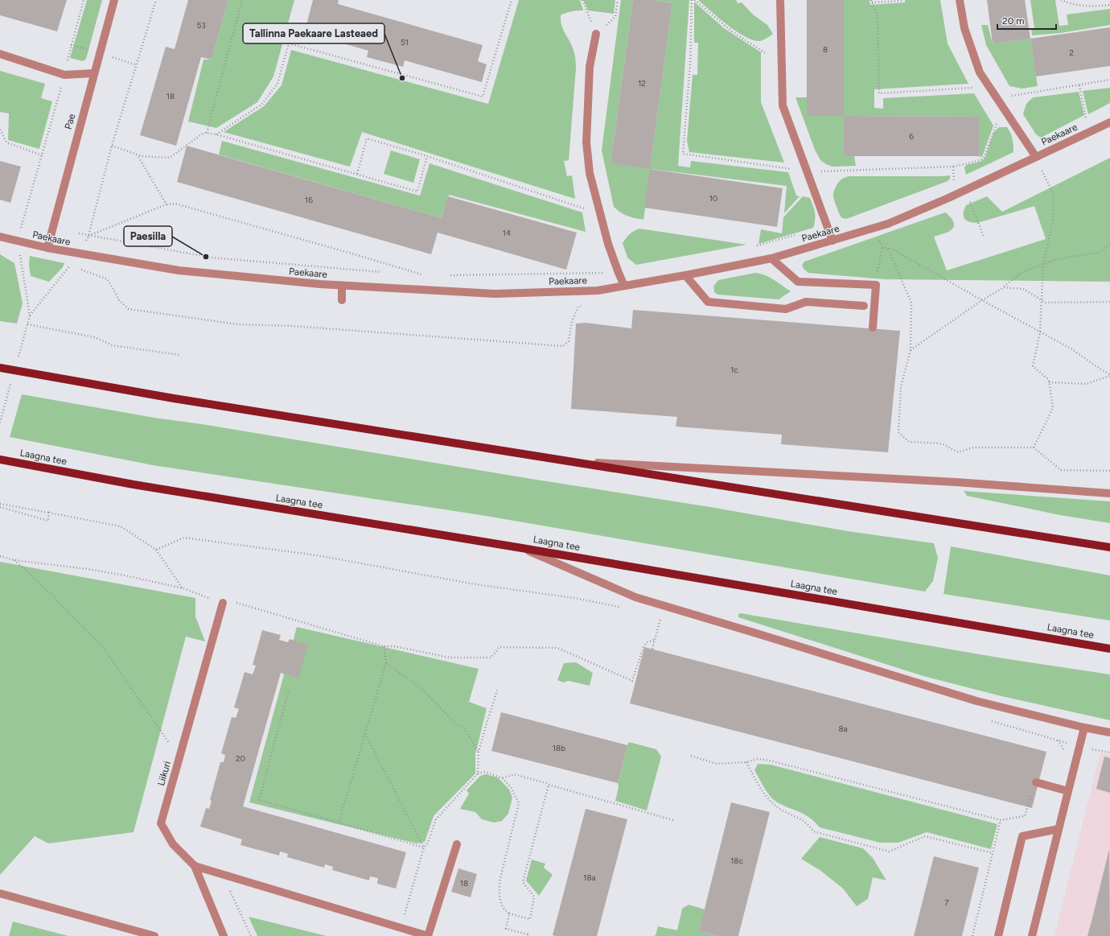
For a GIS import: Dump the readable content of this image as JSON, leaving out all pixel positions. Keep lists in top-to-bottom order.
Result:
{
  "streets": {
    "main road": ["Laagna tee"],
    "street": ["Pae", "Paekaare", "Liikuri"]
  },
  "crossings": [
    ["Pae", "Paekaare"]
  ],
  "places": ["Tallinna Paekaare Lasteaed", "Paesilla"],
  "house_numbers": [
    "53",
    "51",
    "8",
    "2",
    "12",
    "18",
    "6",
    "10",
    "16",
    "14",
    "1c",
    "8a",
    "18b",
    "20",
    "18c",
    "18a",
    "18",
    "7"
  ],
  "scale_bar": "20 m"
}
